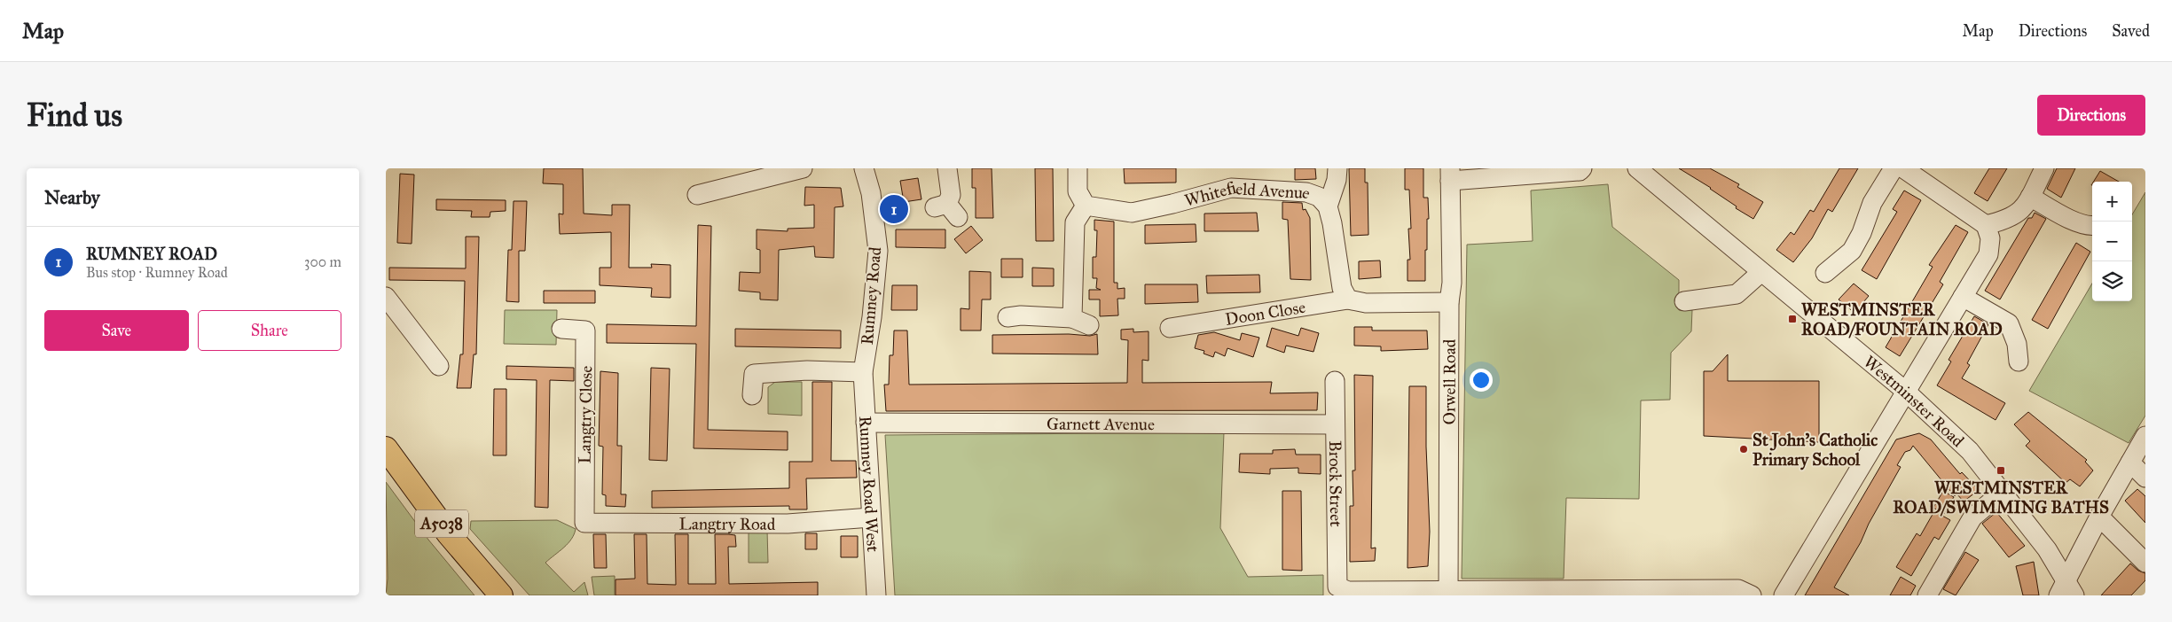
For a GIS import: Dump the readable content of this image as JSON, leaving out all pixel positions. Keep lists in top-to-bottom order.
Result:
{
  "streets": {
    "main road": ["A5038"],
    "street": [
      "Whitefield Avenue",
      "Rumney Road",
      "Doon Close",
      "Orwell Road",
      "Westminster Road",
      "Langtry Close",
      "Garnett Avenue",
      "Rumney Road West",
      "Brock Street",
      "Langtry Road"
    ]
  },
  "crossings": [
    ["Whitefield Avenue", "Doon Close"],
    ["Rumney Road", "Rumney Road West"],
    ["Langtry Close", "Langtry Road"],
    ["Garnett Avenue", "Rumney Road West"],
    ["Garnett Avenue", "Brock Street"],
    ["Rumney Road West", "Langtry Road"]
  ],
  "places": {
    "transit": ["WESTMINSTER ROAD/FOUNTAIN ROAD", "WESTMINSTER ROAD/SWIMMING BATHS"],
    "other": ["St John's Catholic Primary School"]
  },
  "page": {
    "header": "Map",
    "nav": ["Map", "Directions", "Saved"],
    "buttons": [
      "Directions",
      ["Save", "Share"]
    ],
    "title": "Find us",
    "heading": "Nearby",
    "map_buttons": ["+", "−"],
    "pins": "1",
    "list": [
      {
        "mark": "1",
        "name": "RUMNEY ROAD",
        "note": "Bus stop · Rumney Road",
        "value": "300 m"
      }
    ]
  }
}
